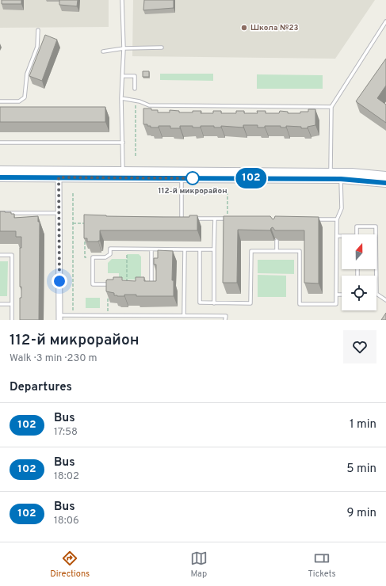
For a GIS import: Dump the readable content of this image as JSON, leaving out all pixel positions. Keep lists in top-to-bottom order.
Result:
{
  "places": ["Школа №23", "112-й микрорайон"],
  "lines": ["bus line 102"],
  "north": "top",
  "page": {
    "on_map": "102",
    "heading": [
      ["112-й микрорайон", "Walk · 3 min · 230 m"],
      "Departures"
    ],
    "list": [
      {
        "mark": "102",
        "name": "Bus",
        "note": "17:58",
        "value": "1 min"
      },
      {
        "mark": "102",
        "name": "Bus",
        "note": "18:02",
        "value": "5 min"
      },
      {
        "mark": "102",
        "name": "Bus",
        "note": "18:06",
        "value": "9 min"
      }
    ],
    "tabs": ["Directions", "Map", "Tickets"]
  }
}
